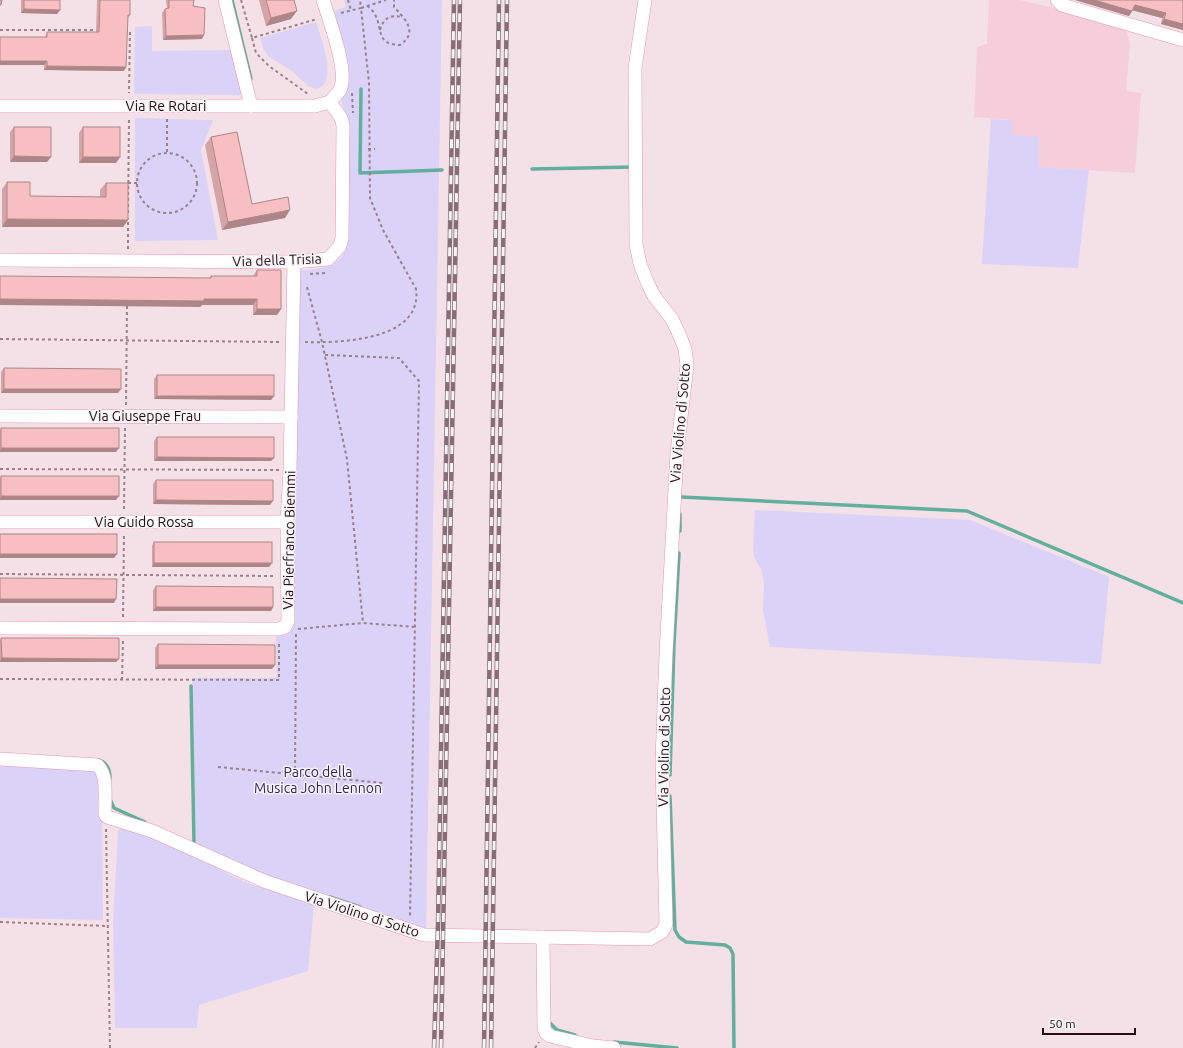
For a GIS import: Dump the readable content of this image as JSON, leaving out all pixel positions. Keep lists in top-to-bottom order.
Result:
{
  "streets": {
    "street": [
      "Via Re Rotari",
      "Via della Trisia",
      "Via Giuseppe Frau",
      "Via Violino di Sotto",
      "Via Guido Rossa",
      "Via Pierfranco Biemmi"
    ]
  },
  "crossings": [
    ["Via Re Rotari", "Via della Trisia"],
    ["Via della Trisia", "Via Pierfranco Biemmi"],
    ["Via Giuseppe Frau", "Via Pierfranco Biemmi"],
    ["Via Guido Rossa", "Via Pierfranco Biemmi"]
  ],
  "parks": ["Parco della Musica John Lennon"],
  "scale_bar": "50 m"
}
